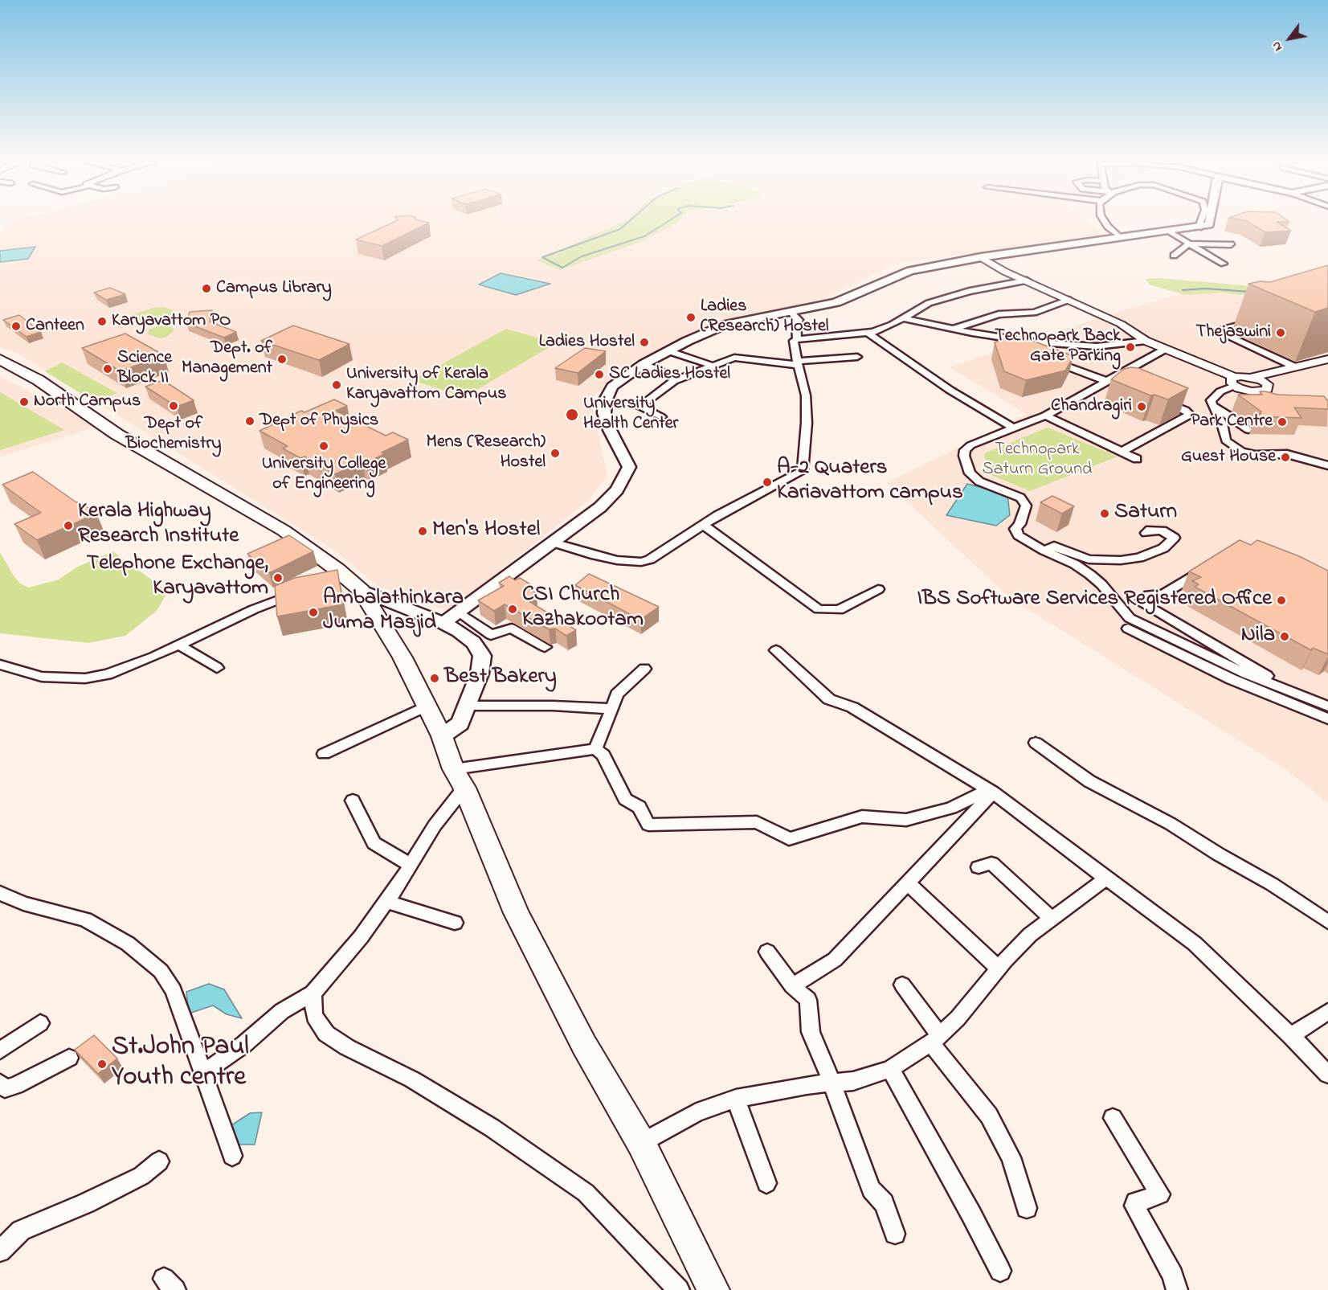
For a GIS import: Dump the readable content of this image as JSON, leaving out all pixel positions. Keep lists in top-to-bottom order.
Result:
{
  "parks": ["Technopark Saturn Ground"],
  "places": [
    "Campus Library",
    "Ladies (Research) Hostel",
    "Karyavattom PO",
    "Canteen",
    "Thejaswini",
    "Ladies Hostel",
    "Technopark Back Gate Parking",
    "Dept. of Management",
    "Science Block II",
    "SC Ladies Hostel",
    "University of Kerala Karyavattom Campus",
    "North Campus",
    "Dept of Biochemistry",
    "Chandragiri",
    "University Health Center",
    "Dept of Physics",
    "Park Centre",
    "University College of Engineering",
    "Mens (Research) Hostel",
    "Guest House",
    "A-2 Quaters Kariavattom campus",
    "Saturn",
    "Kerala Highway Research Institute",
    "Men's Hostel",
    "Telephone Exchange, Karyavattom",
    "IBS Software Services Registered Office",
    "CSI Church Kazhakootam",
    "Ambalathinkara Juma Masjid",
    "Nila",
    "Best Bakery",
    "St.John Paul Youth centre"
  ],
  "north": "bottom left"
}
